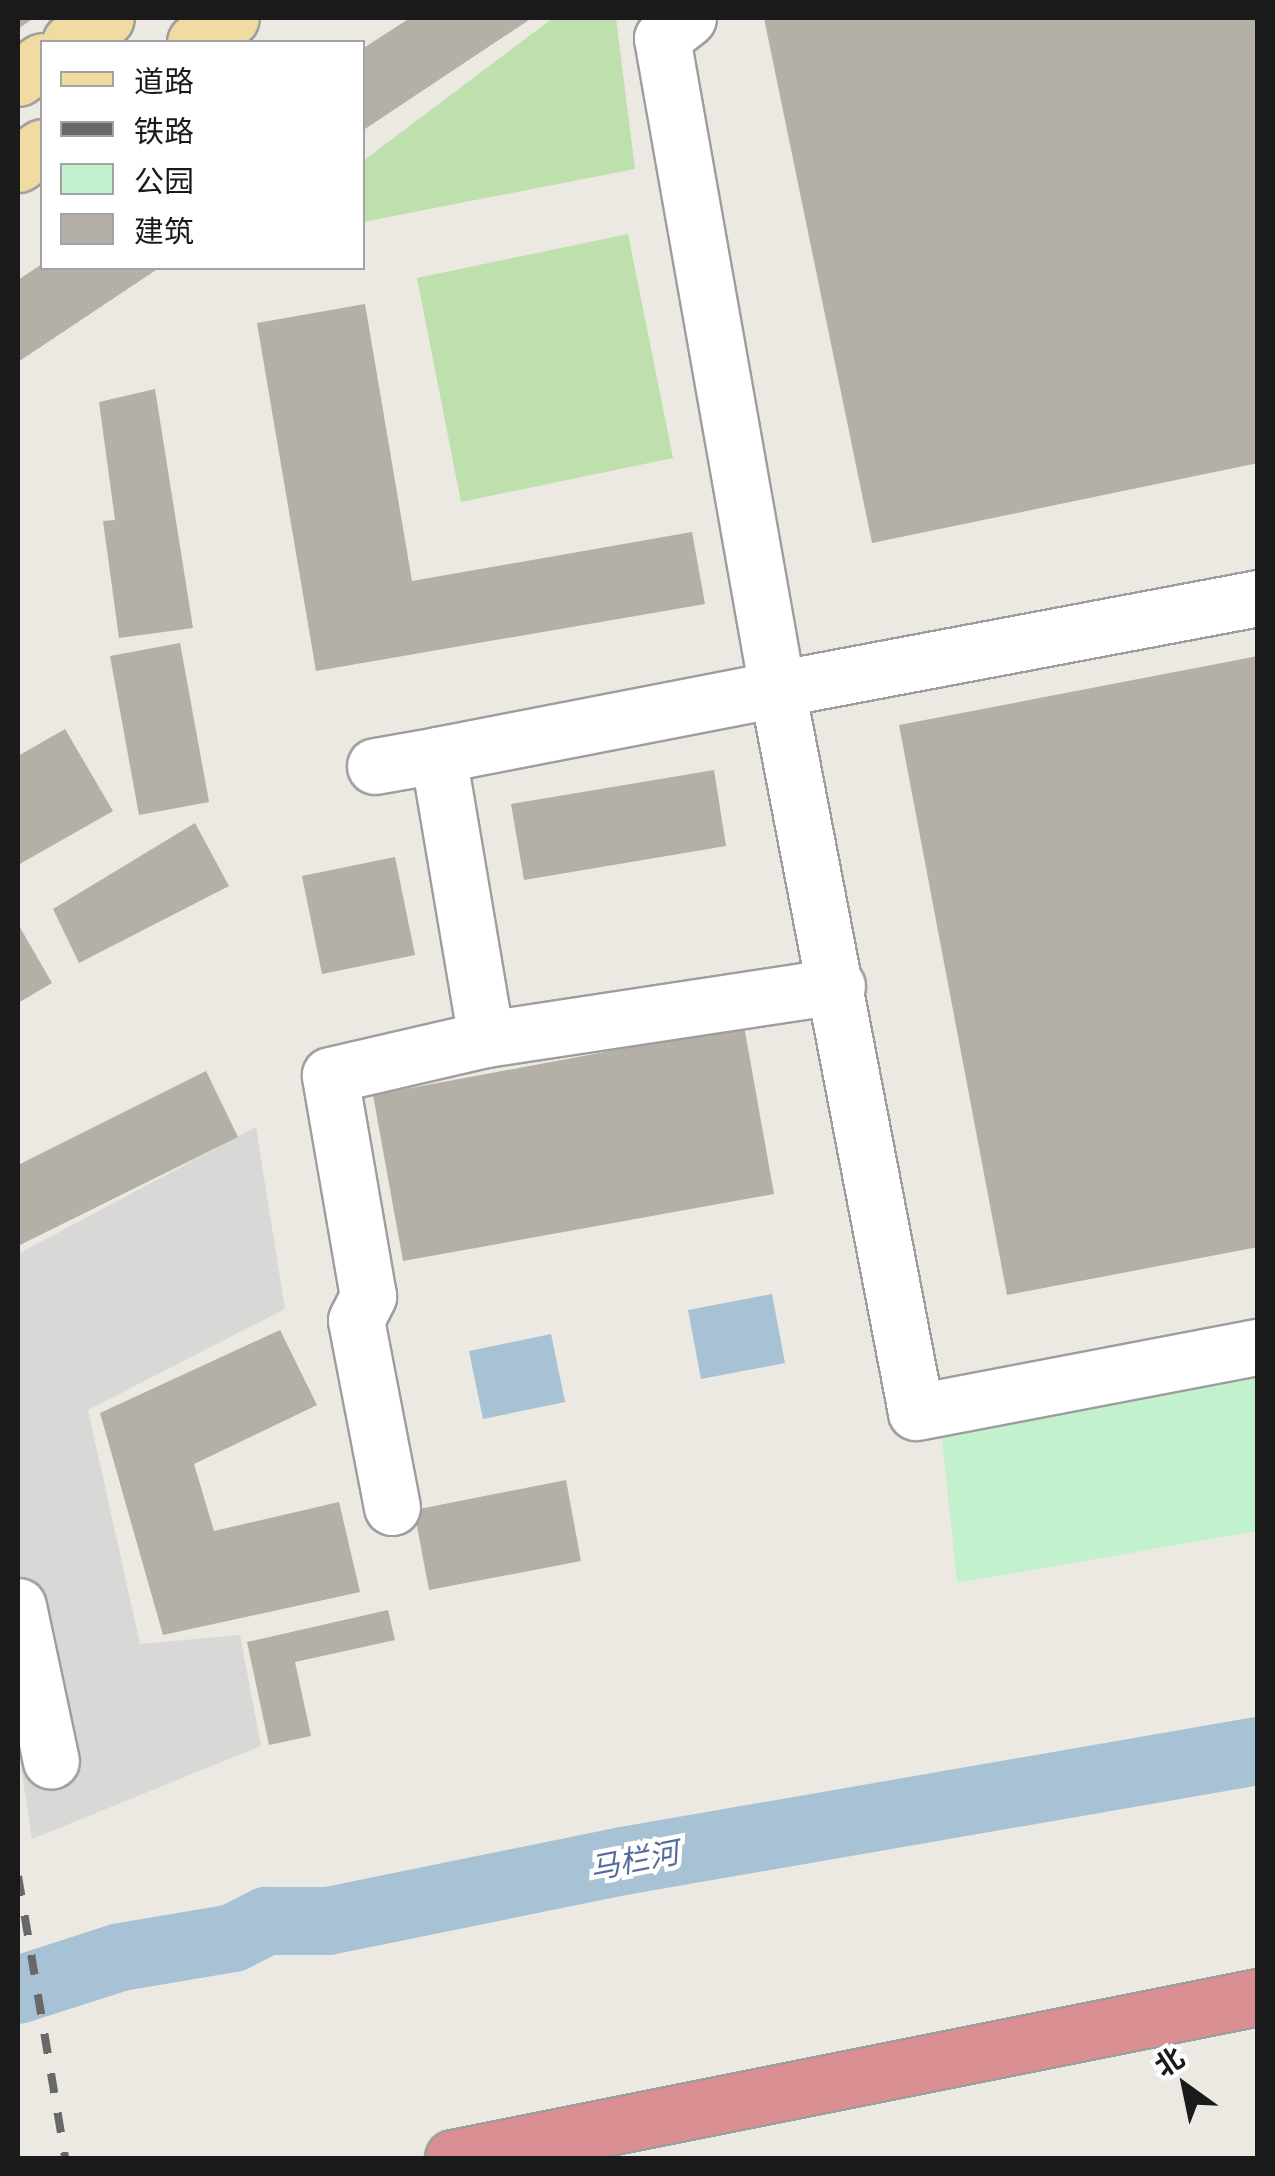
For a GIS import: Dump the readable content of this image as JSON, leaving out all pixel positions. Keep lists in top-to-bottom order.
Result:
{
  "water": ["马栏河"],
  "legend": [
    "道路",
    "铁路",
    "公园",
    "建筑"
  ],
  "north": "top left"
}
